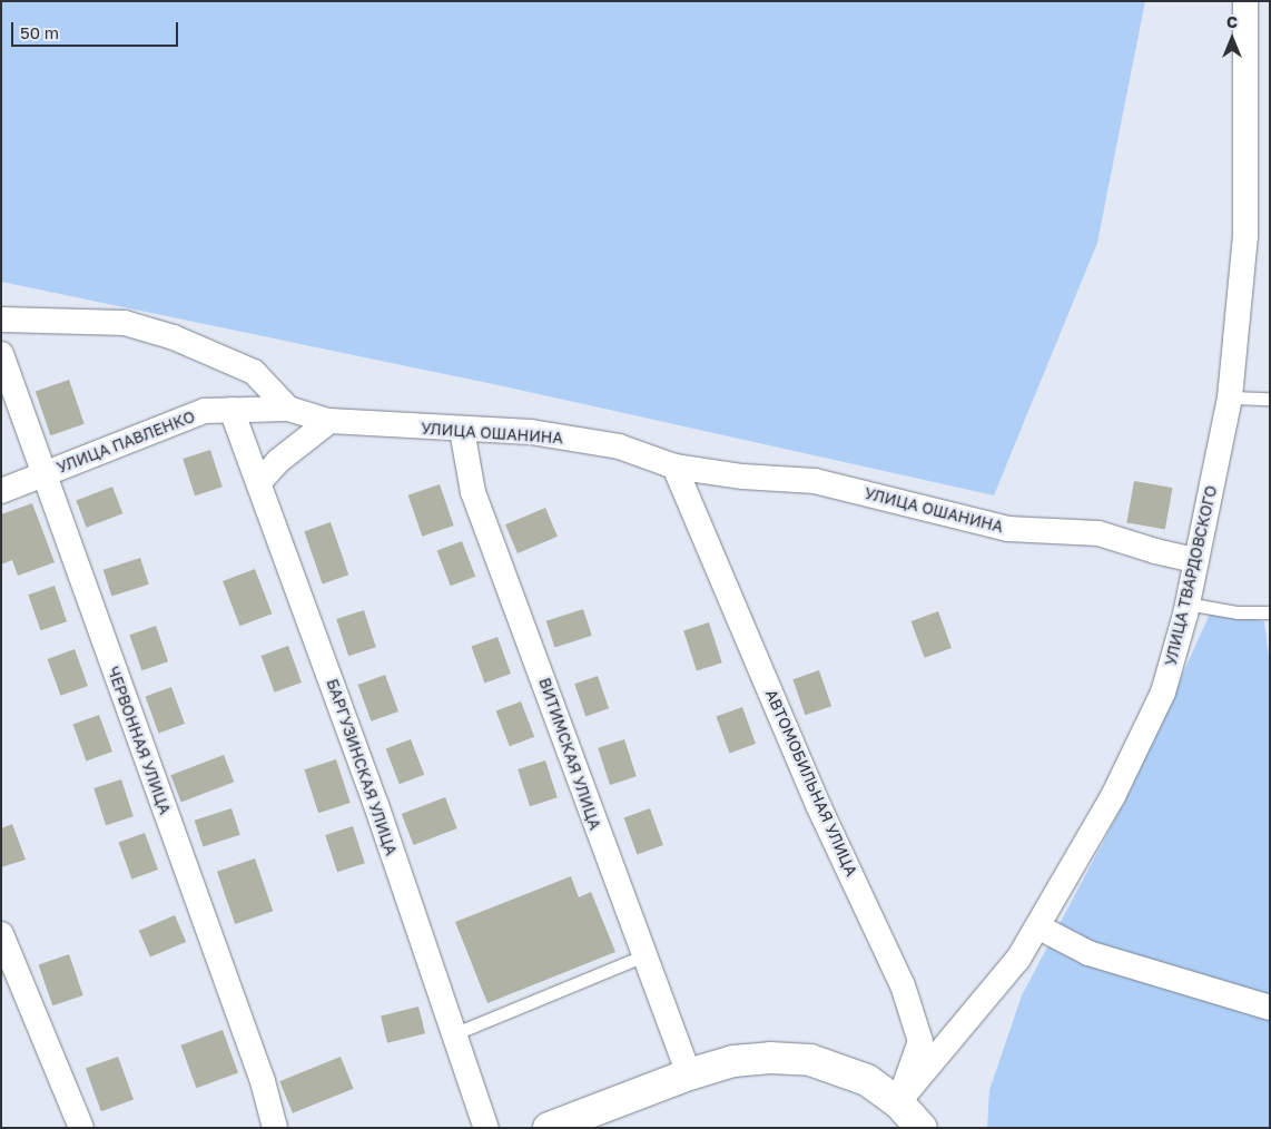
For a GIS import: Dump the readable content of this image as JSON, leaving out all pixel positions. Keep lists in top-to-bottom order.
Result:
{
  "streets": {
    "street": [
      "УЛИЦА ОШАНИНА",
      "УЛИЦА ПАВЛЕНКО",
      "УЛИЦА ТВАРДОВСКОГО",
      "ЧЕРВОННАЯ УЛИЦА",
      "ВИТИМСКАЯ УЛИЦА",
      "БАРГУЗИНСКАЯ УЛИЦА",
      "АВТОМОБИЛЬНАЯ УЛИЦА"
    ]
  },
  "crossings": [
    ["УЛИЦА ОШАНИНА", "УЛИЦА ПАВЛЕНКО"],
    ["УЛИЦА ОШАНИНА", "УЛИЦА ТВАРДОВСКОГО"],
    ["УЛИЦА ОШАНИНА", "ВИТИМСКАЯ УЛИЦА"],
    ["УЛИЦА ОШАНИНА", "АВТОМОБИЛЬНАЯ УЛИЦА"],
    ["УЛИЦА ПАВЛЕНКО", "ЧЕРВОННАЯ УЛИЦА"],
    ["УЛИЦА ПАВЛЕНКО", "БАРГУЗИНСКАЯ УЛИЦА"],
    ["УЛИЦА ТВАРДОВСКОГО", "АВТОМОБИЛЬНАЯ УЛИЦА"]
  ],
  "scale_bar": "50 m",
  "north": "top"
}
